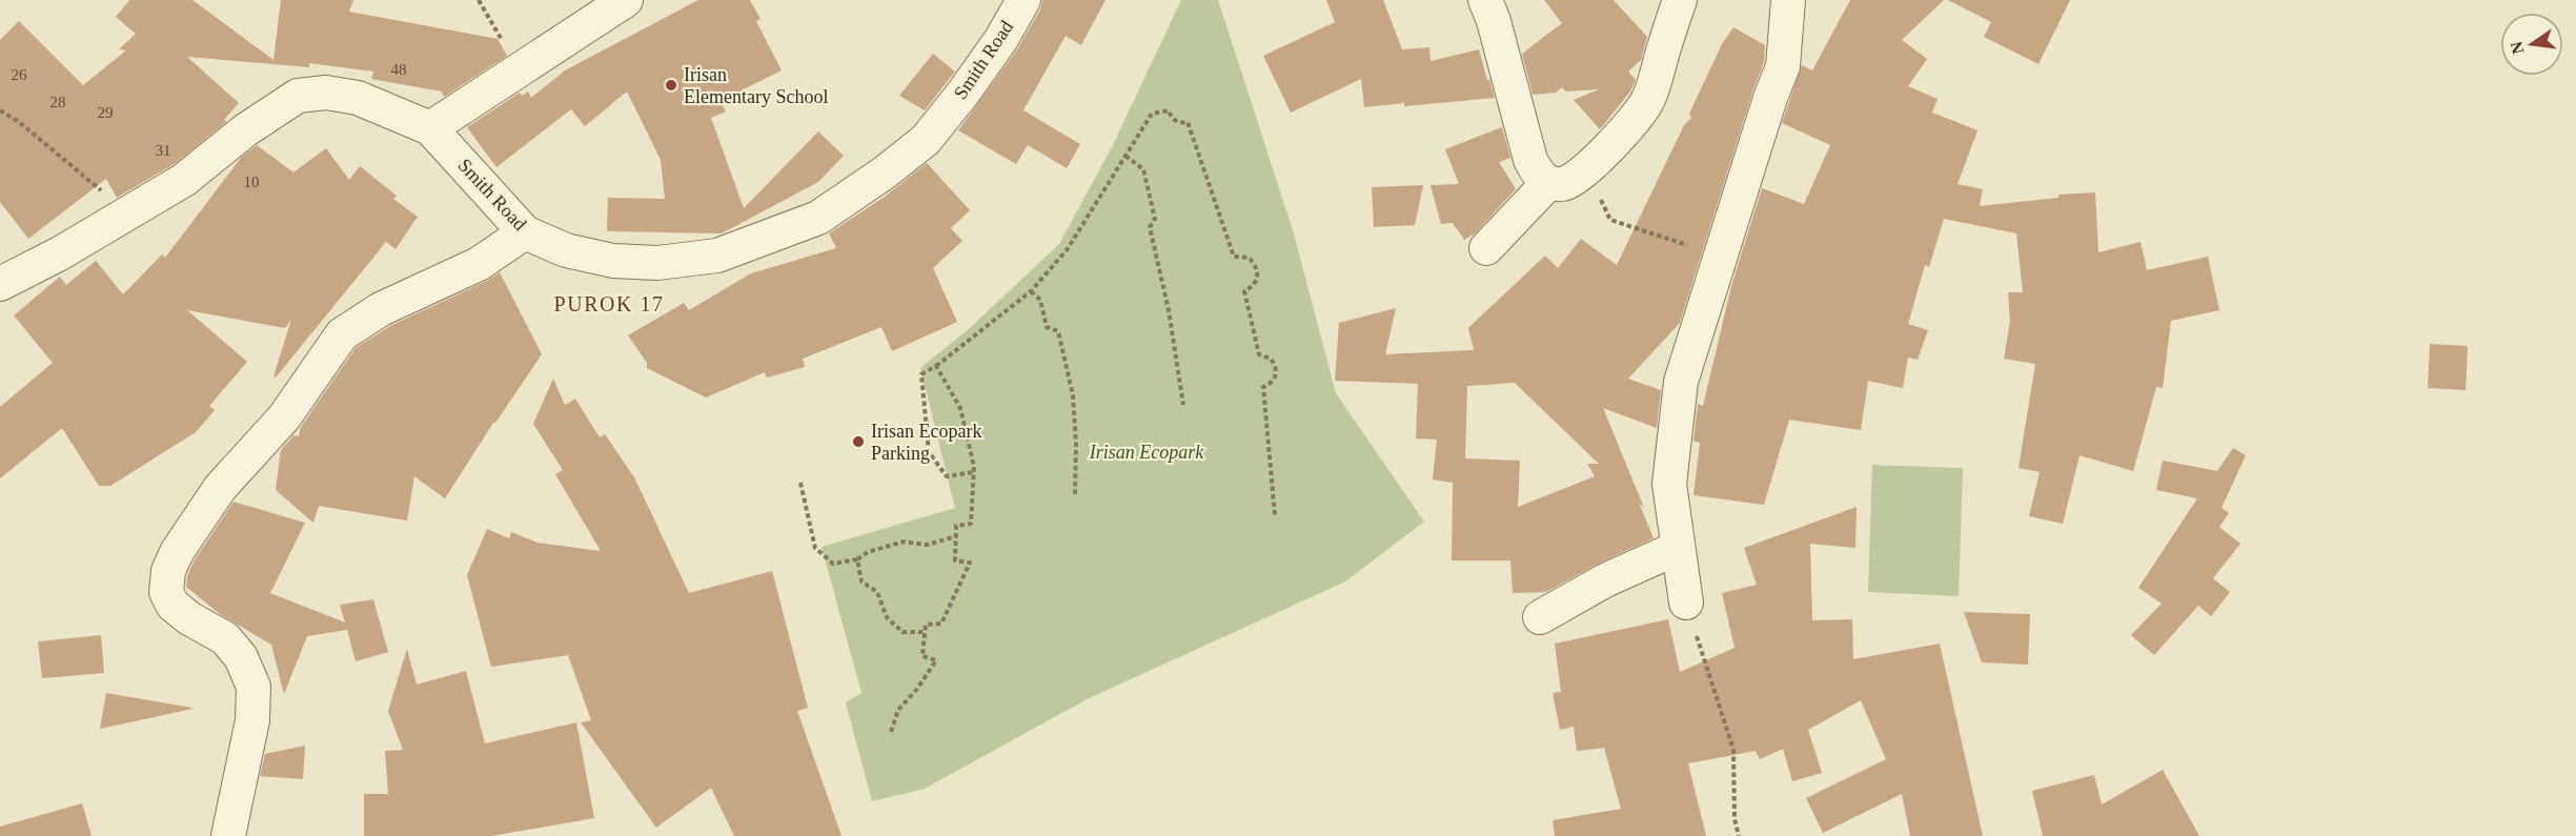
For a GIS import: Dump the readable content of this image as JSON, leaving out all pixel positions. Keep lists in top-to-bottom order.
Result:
{
  "streets": {
    "street": ["Smith Road"]
  },
  "districts": ["PUROK 17"],
  "parks": ["Irisan Ecopark"],
  "places": ["Irisan Elementary School", "Irisan Ecopark Parking"],
  "house_numbers": [
    "48",
    "26",
    "28",
    "29",
    "31",
    "10"
  ],
  "north": "left"
}
